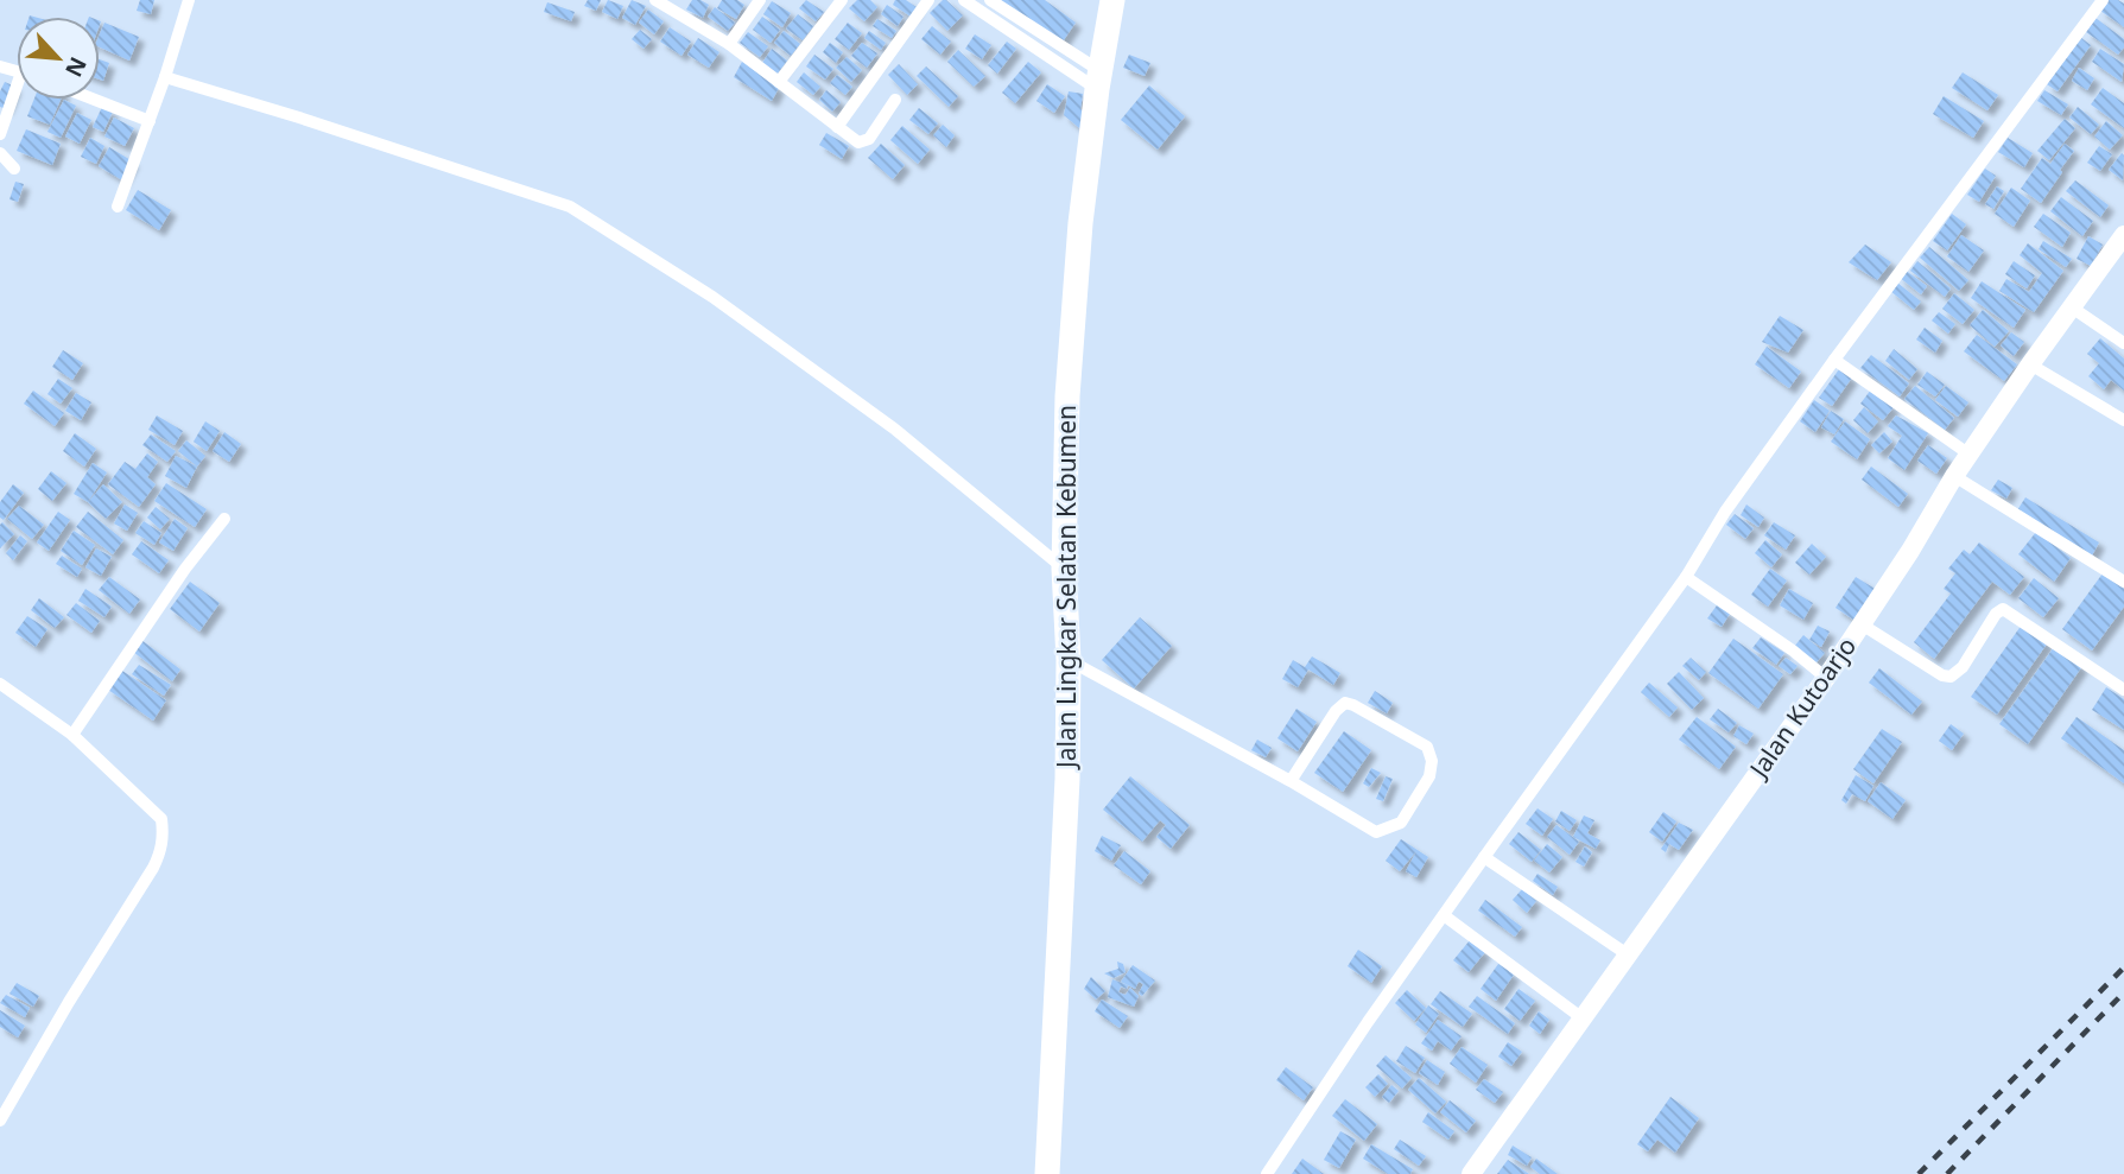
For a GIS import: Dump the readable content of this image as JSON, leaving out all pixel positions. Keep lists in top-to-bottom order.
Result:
{
  "streets": {
    "highway": ["Jalan Lingkar Selatan Kebumen"],
    "main road": ["Jalan Kutoarjo"]
  },
  "north": "bottom right"
}
